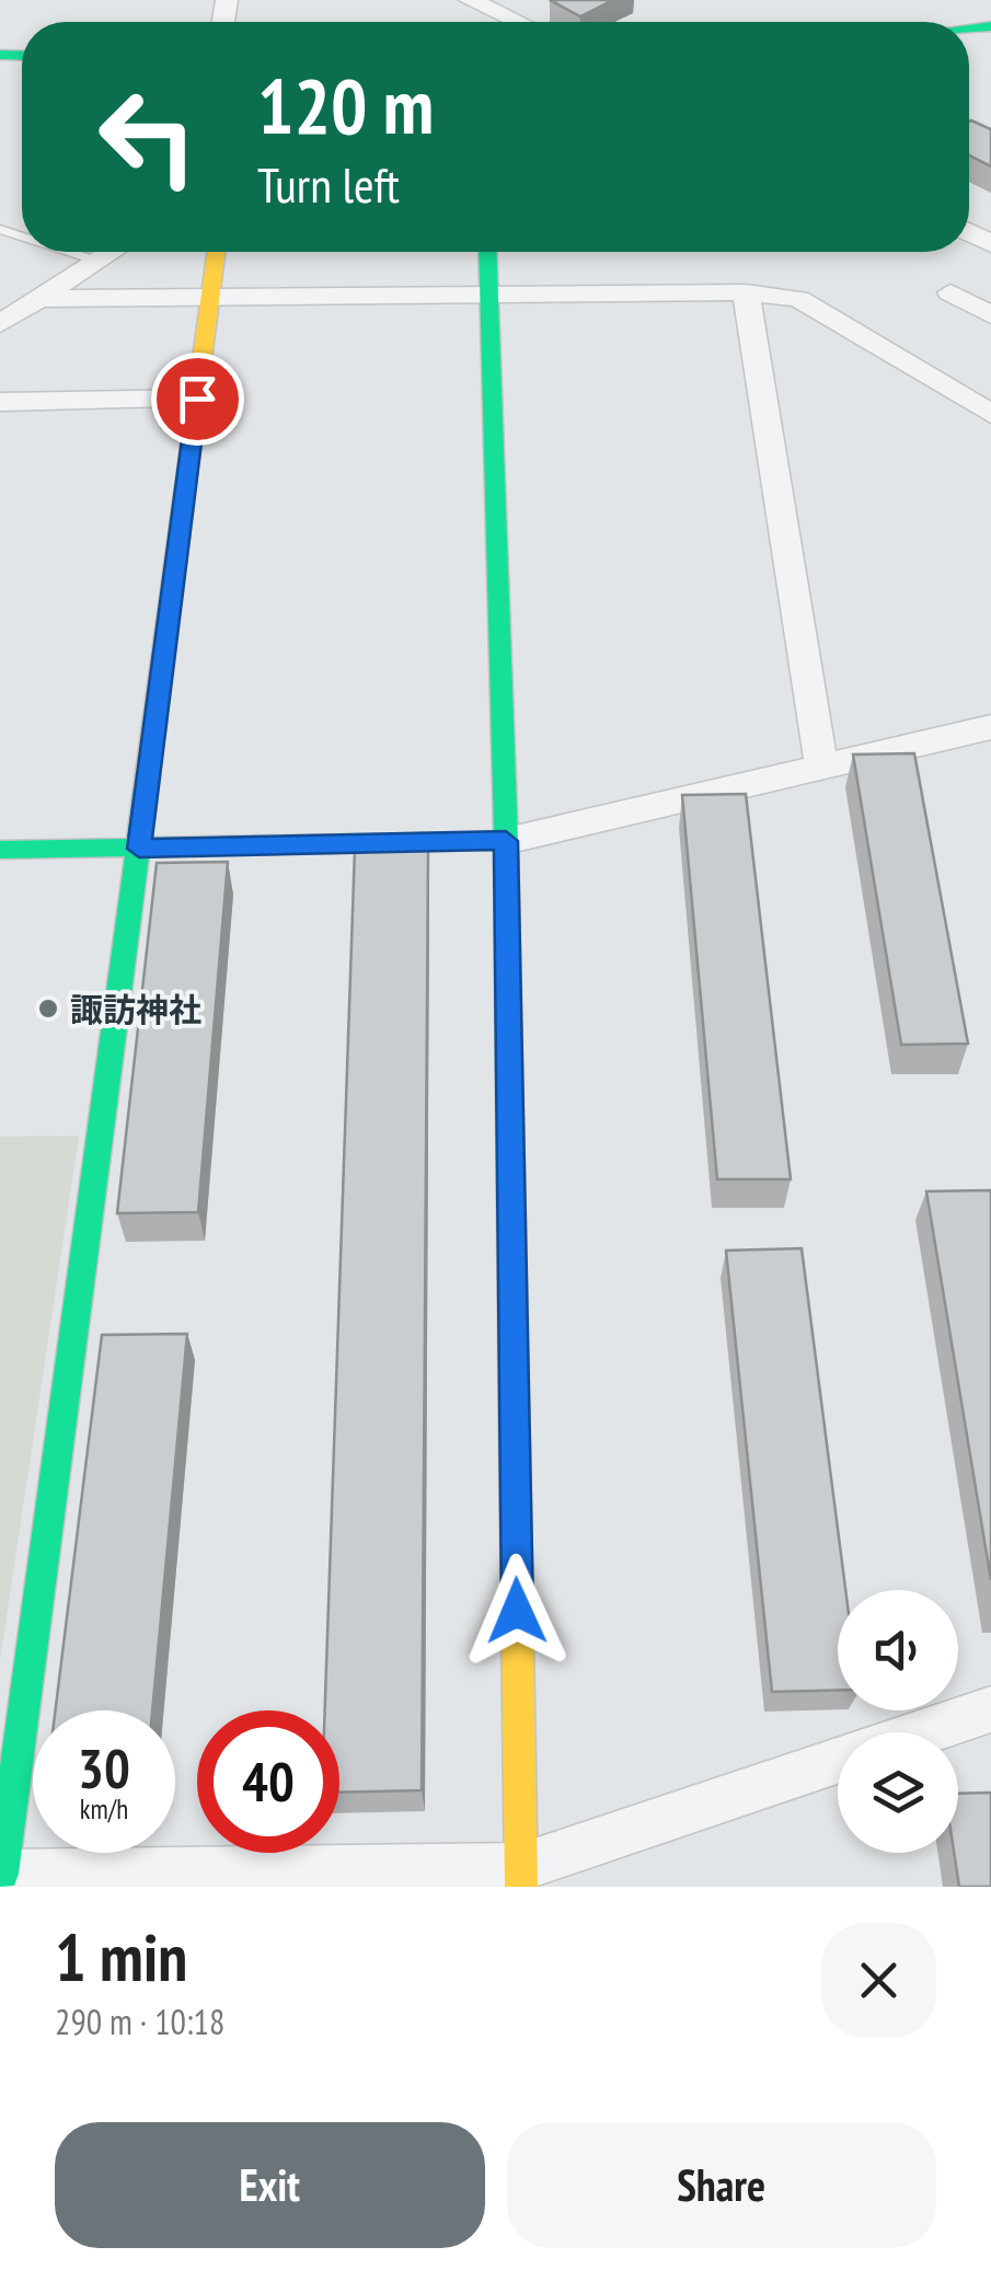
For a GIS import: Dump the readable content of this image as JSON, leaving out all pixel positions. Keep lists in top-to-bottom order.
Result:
{
  "places": ["諏訪神社"],
  "page": {
    "turn": ["120 m", "Turn left"],
    "speed": "30 km/h",
    "limit": "40",
    "heading": ["1 min", "290 m · 10:18"],
    "buttons": ["Exit", "Share"]
  }
}
